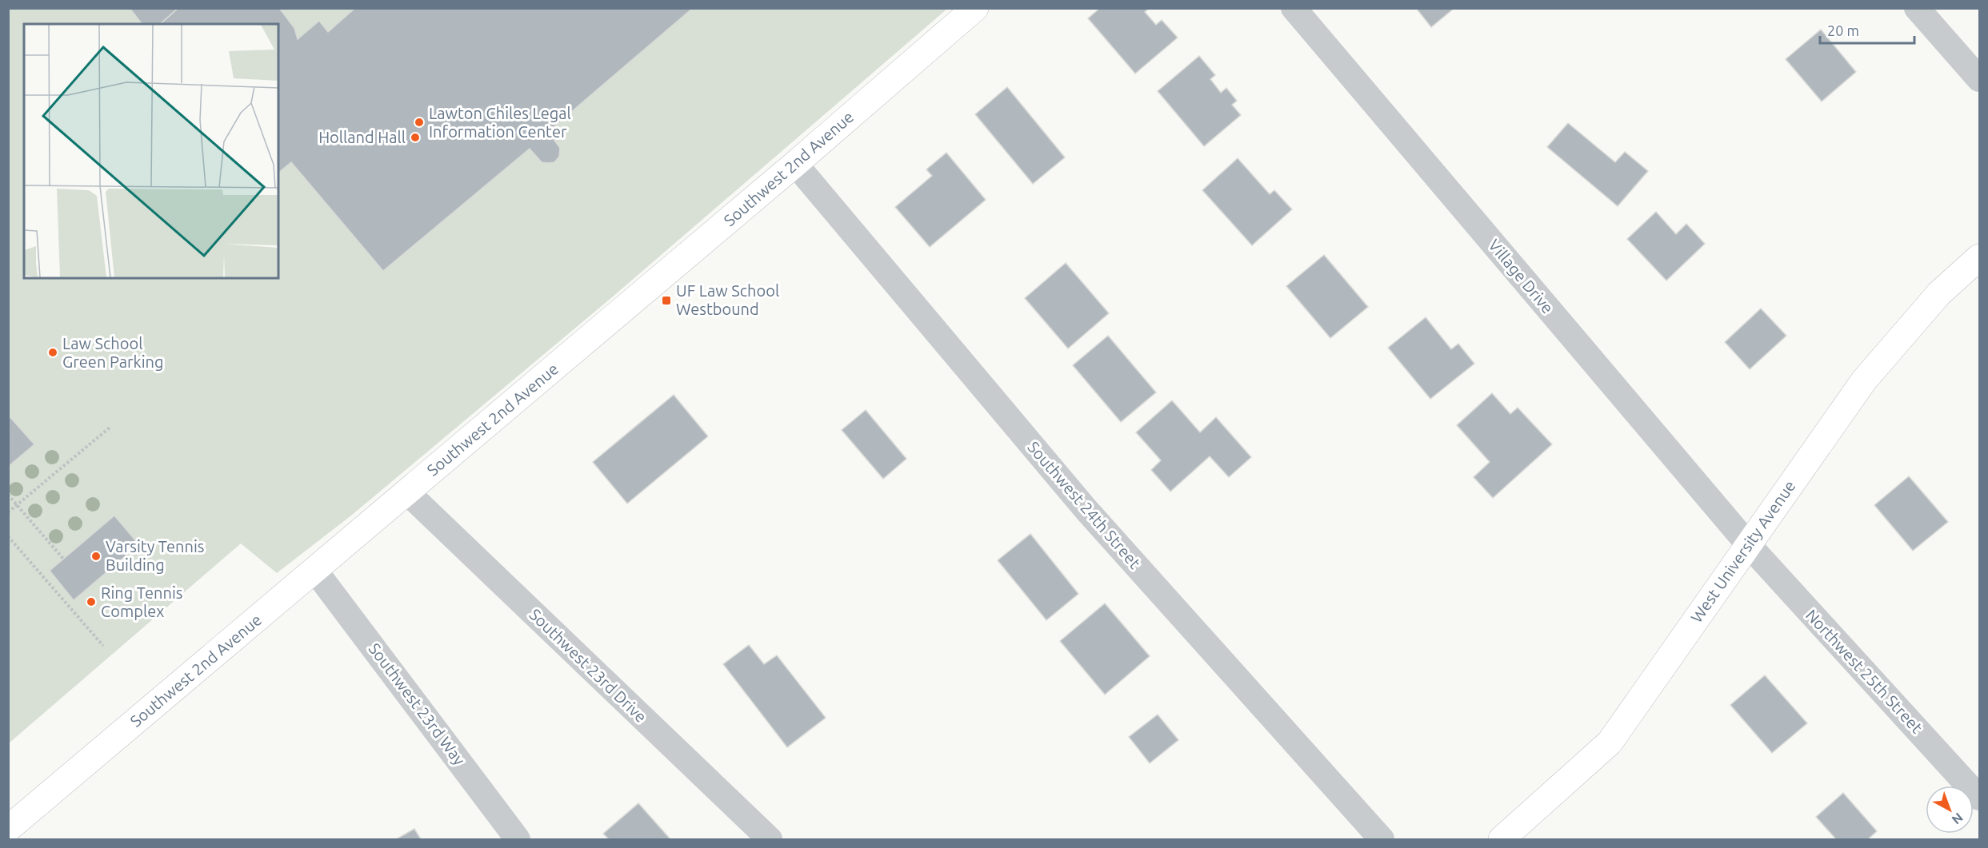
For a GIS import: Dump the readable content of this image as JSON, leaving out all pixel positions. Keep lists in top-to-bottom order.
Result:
{
  "streets": {
    "main road": ["Southwest 2nd Avenue", "West University Avenue"],
    "street": [
      "Village Drive",
      "Southwest 24th Street",
      "Southwest 23rd Drive",
      "Northwest 25th Street",
      "Southwest 23rd Way"
    ]
  },
  "crossings": [
    ["Southwest 2nd Avenue", "Southwest 24th Street"],
    ["Southwest 2nd Avenue", "Southwest 23rd Drive"],
    ["Southwest 2nd Avenue", "Southwest 23rd Way"],
    ["Village Drive", "West University Avenue"],
    ["Village Drive", "Northwest 25th Street"],
    ["West University Avenue", "Northwest 25th Street"]
  ],
  "places": {
    "other": [
      "Lawton Chiles Legal Information Center",
      "Holland Hall",
      "Law School Green Parking",
      "Varsity Tennis Building",
      "Ring Tennis Complex"
    ],
    "transit": ["UF Law School Westbound"]
  },
  "scale_bar": "20 m",
  "north": "bottom right"
}
